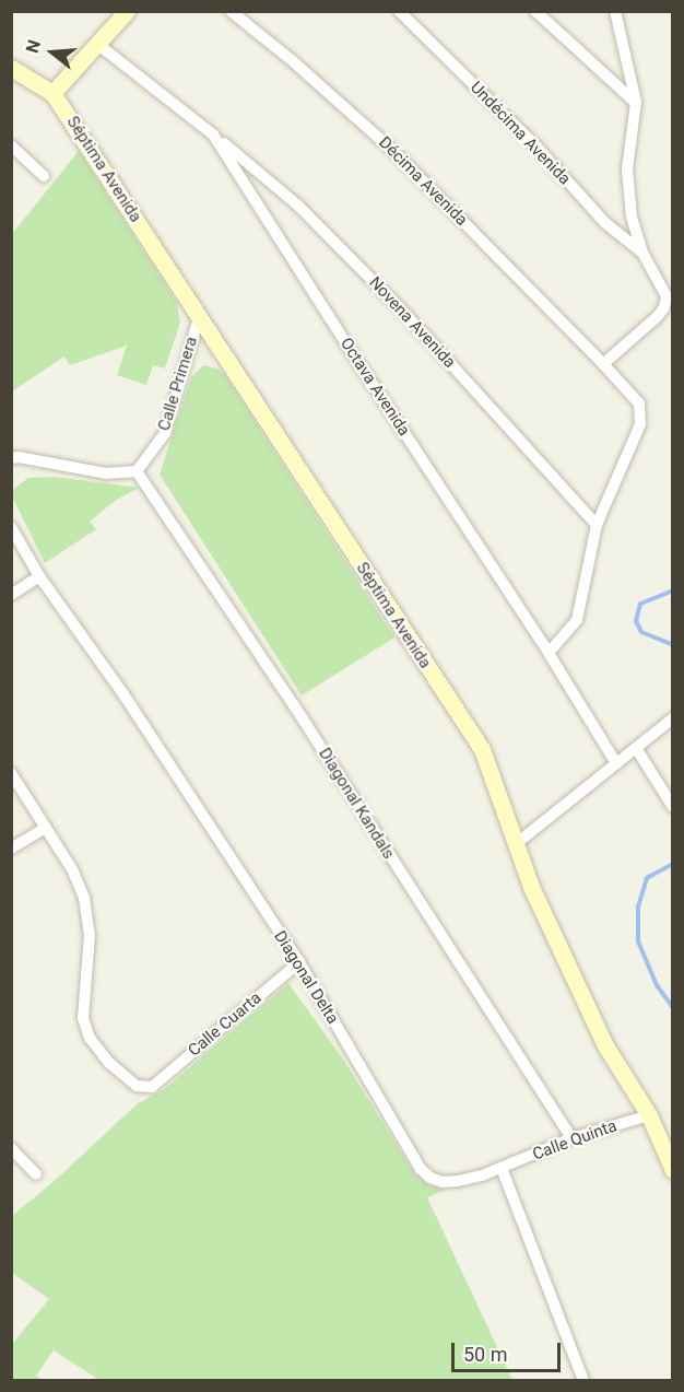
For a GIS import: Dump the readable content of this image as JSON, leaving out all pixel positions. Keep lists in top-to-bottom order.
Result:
{
  "streets": {
    "street": [
      "Undécima Avenida",
      "Séptima Avenida",
      "Décima Avenida",
      "Novena Avenida",
      "Calle Primera",
      "Octava Avenida",
      "Diagonal Kandals",
      "Diagonal Delta",
      "Calle Cuarta",
      "Calle Quinta"
    ]
  },
  "crossings": [
    ["Séptima Avenida", "Calle Primera"],
    ["Séptima Avenida", "Calle Quinta"],
    ["Décima Avenida", "Novena Avenida"],
    ["Novena Avenida", "Octava Avenida"],
    ["Calle Primera", "Diagonal Kandals"],
    ["Diagonal Kandals", "Calle Quinta"],
    ["Diagonal Delta", "Calle Cuarta"],
    ["Diagonal Delta", "Calle Quinta"]
  ],
  "scale_bar": "50 m",
  "north": "left"
}
